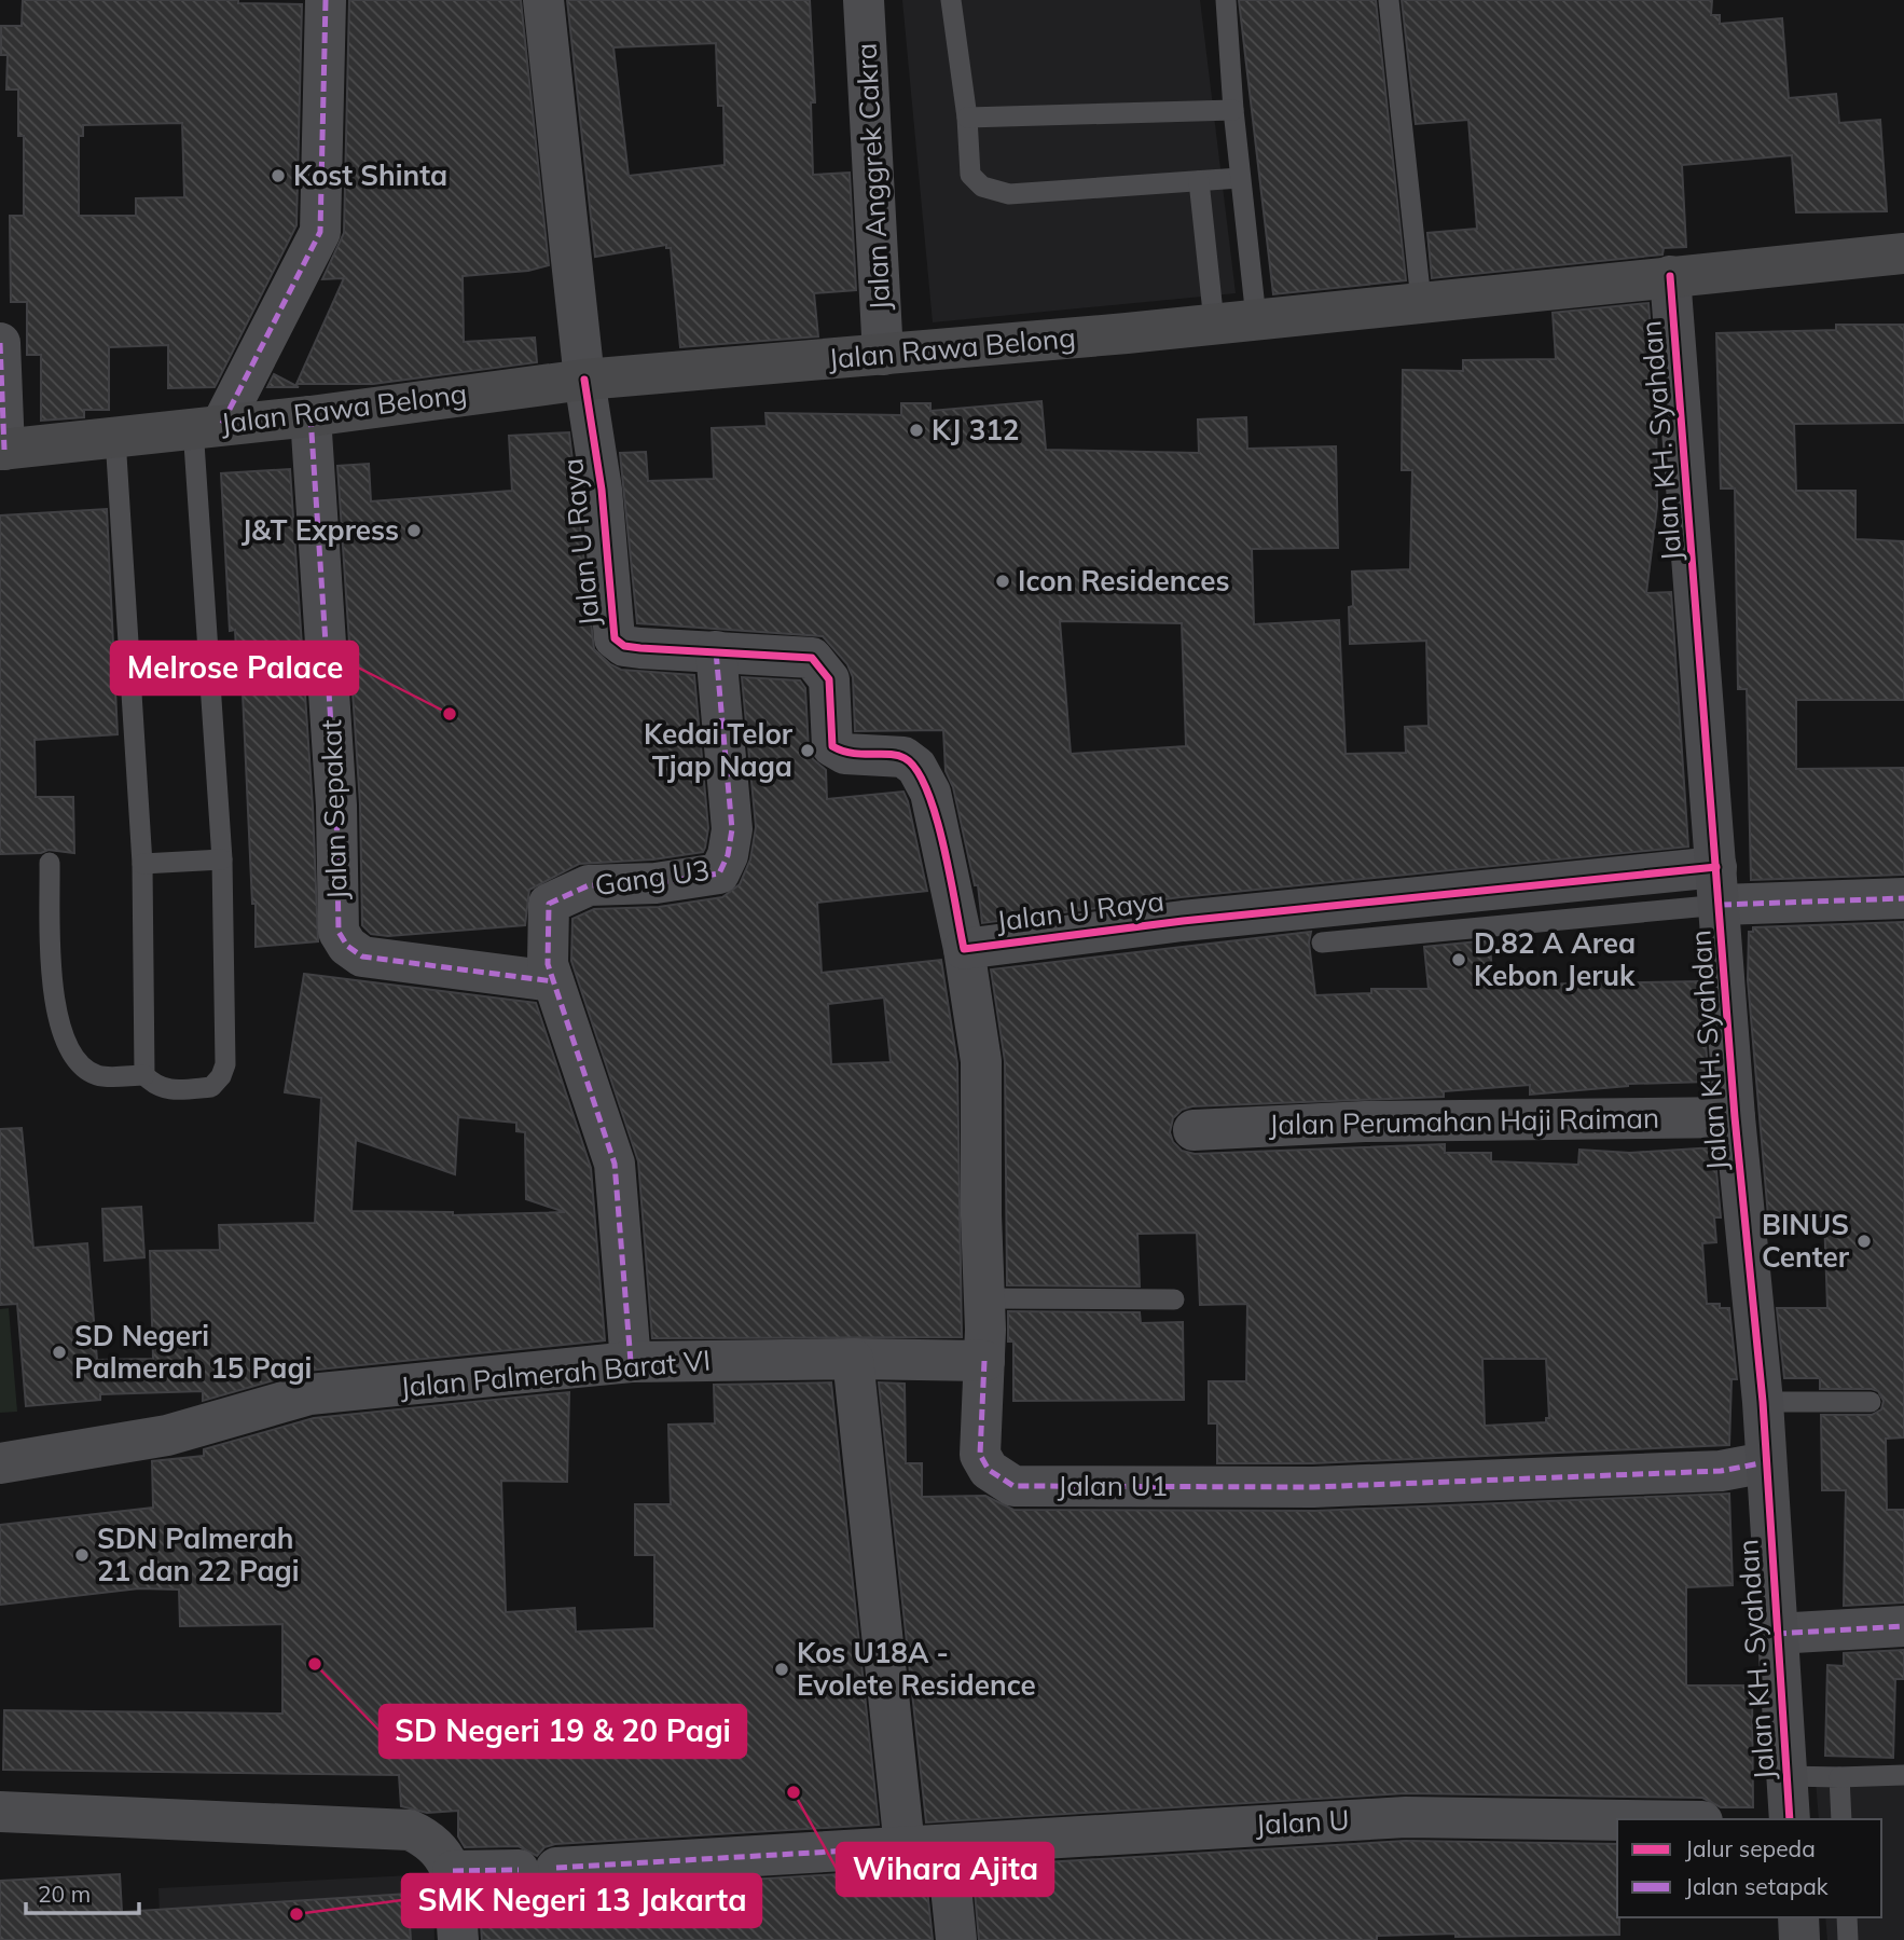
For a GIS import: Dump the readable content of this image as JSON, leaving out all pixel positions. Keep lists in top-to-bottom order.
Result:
{
  "streets": {
    "main road": ["Jalan Rawa Belong"],
    "street": [
      "Jalan Anggrek Cakra",
      "Jalan KH. Syahdan",
      "Jalan U Raya",
      "Jalan Sepakat",
      "Gang U3",
      "Jalan Perumahan Haji Raiman",
      "Jalan Palmerah Barat VI",
      "Jalan U1",
      "Jalan U"
    ]
  },
  "crossings": [
    ["Jalan Anggrek Cakra", "Jalan Rawa Belong"],
    ["Jalan Rawa Belong", "Jalan KH. Syahdan"],
    ["Jalan Rawa Belong", "Jalan U Raya"],
    ["Jalan Rawa Belong", "Jalan Sepakat"],
    ["Jalan KH. Syahdan", "Jalan U Raya"],
    ["Jalan KH. Syahdan", "Jalan Perumahan Haji Raiman"],
    ["Jalan KH. Syahdan", "Jalan U1"],
    ["Jalan U Raya", "Gang U3"],
    ["Jalan U Raya", "Jalan U1"],
    ["Jalan Sepakat", "Gang U3"]
  ],
  "places": [
    "Kost Shinta",
    "KJ 312",
    "J&T Express",
    "Icon Residences",
    "Melrose Palace",
    "Kedai Telor Tjap Naga",
    "D.82 A Area Kebon Jeruk",
    "BINUS Center",
    "SD Negeri Palmerah 15 Pagi",
    "SDN Palmerah 21 dan 22 Pagi",
    "SD Negeri 19 & 20 Pagi",
    "Kos U18A - Evolete Residence",
    "Wihara Ajita",
    "SMK Negeri 13 Jakarta"
  ],
  "legend": ["Jalur sepeda", "Jalan setapak"],
  "scale_bar": "20 m"
}
